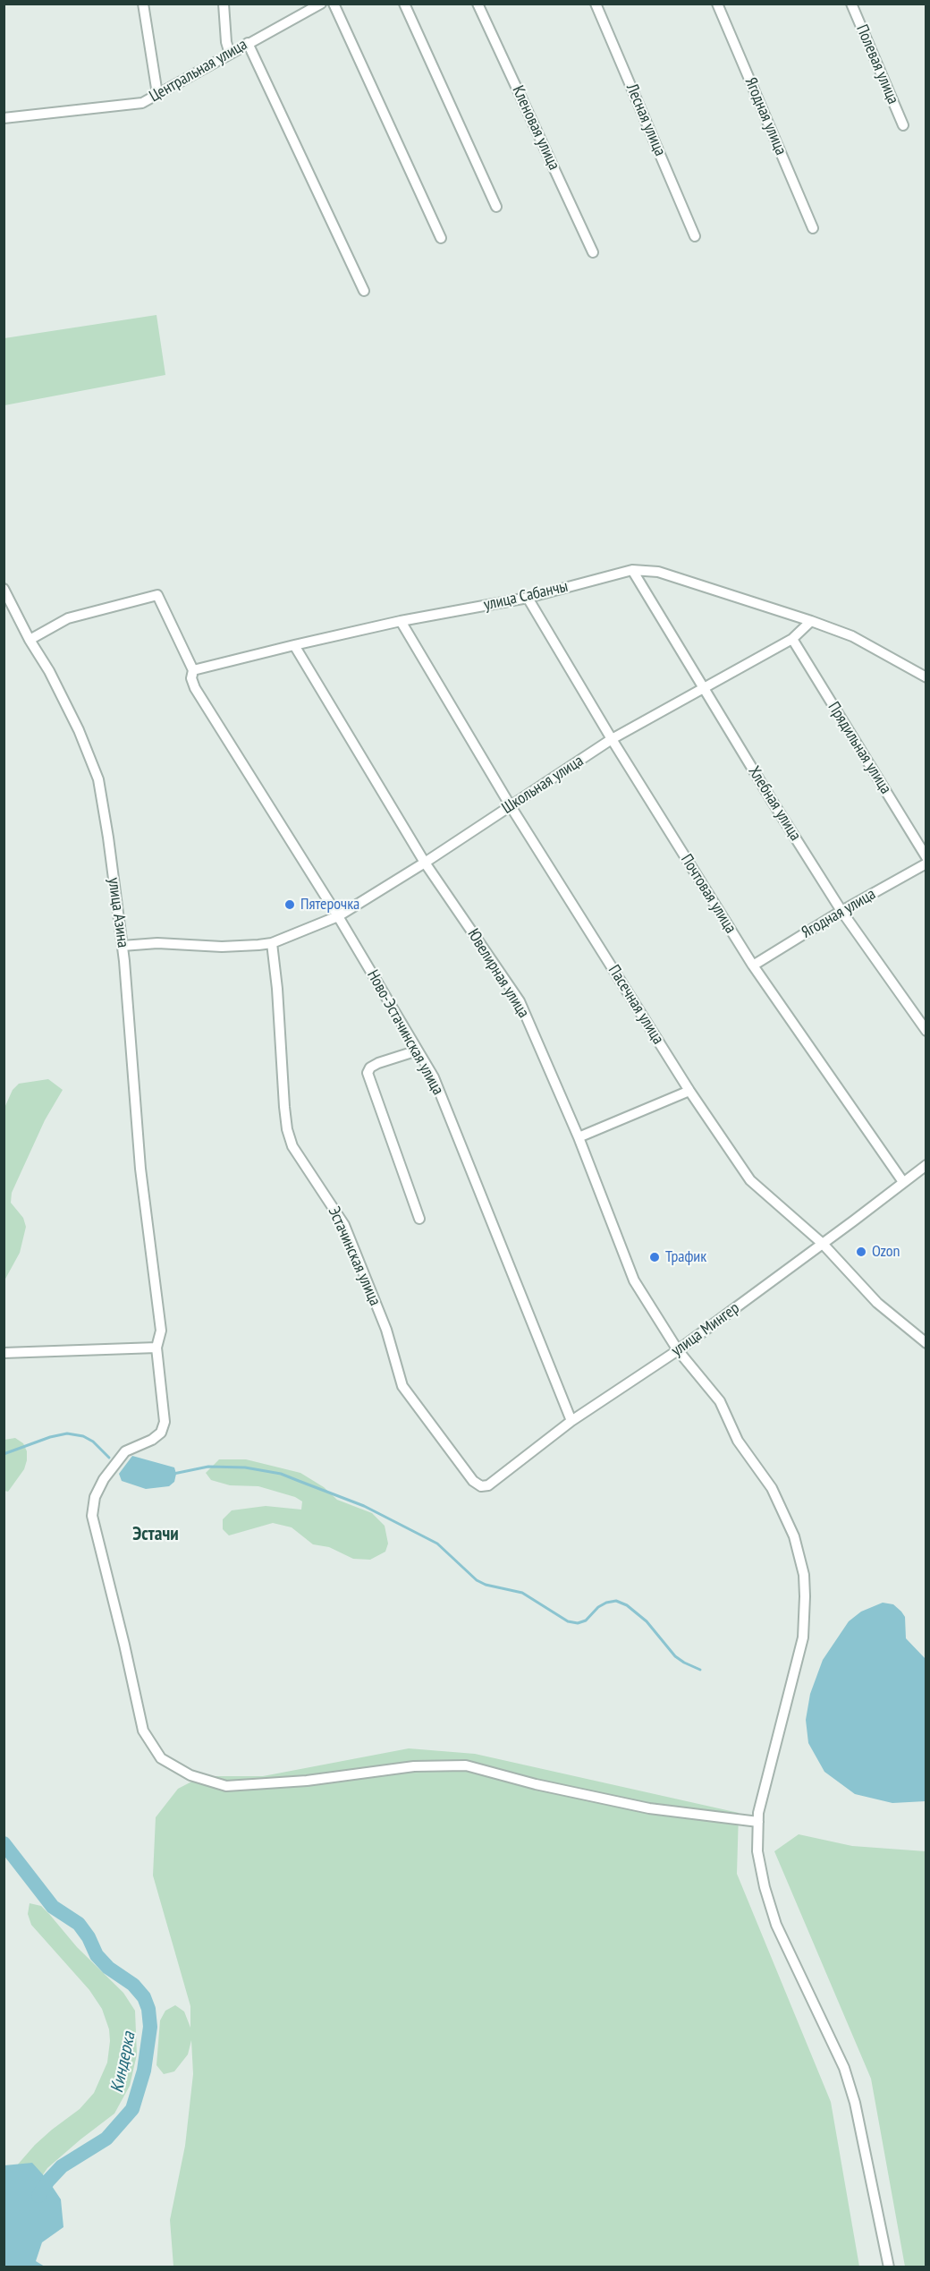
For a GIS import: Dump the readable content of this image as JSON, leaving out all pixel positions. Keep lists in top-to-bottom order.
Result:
{
  "streets": {
    "street": [
      "Полевая улица",
      "Центральная улица",
      "Ягодная улица",
      "Лесная улица",
      "Кленовая улица",
      "улица Сабанчы",
      "Прядильная улица",
      "Школьная улица",
      "Хлебная улица",
      "Почтовая улица",
      "улица Азина",
      "Ювелирная улица",
      "Пасечная улица",
      "Ново-Эстачинская улица",
      "Эстачинская улица",
      "улица Мингер"
    ]
  },
  "crossings": [
    ["Ягодная улица", "Хлебная улица"],
    ["Ягодная улица", "Почтовая улица"],
    ["улица Сабанчы", "Школьная улица"],
    ["улица Сабанчы", "Хлебная улица"],
    ["улица Сабанчы", "Почтовая улица"],
    ["улица Сабанчы", "Ювелирная улица"],
    ["улица Сабанчы", "Пасечная улица"],
    ["улица Сабанчы", "Ново-Эстачинская улица"],
    ["Прядильная улица", "Школьная улица"],
    ["Школьная улица", "Хлебная улица"],
    ["Школьная улица", "Почтовая улица"],
    ["Школьная улица", "улица Азина"],
    ["Школьная улица", "Ювелирная улица"],
    ["Школьная улица", "Пасечная улица"],
    ["Школьная улица", "Ново-Эстачинская улица"],
    ["Школьная улица", "Эстачинская улица"],
    ["Почтовая улица", "улица Мингер"],
    ["улица Азина", "Ювелирная улица"],
    ["Ювелирная улица", "улица Мингер"],
    ["Пасечная улица", "улица Мингер"],
    ["Ново-Эстачинская улица", "улица Мингер"],
    ["Эстачинская улица", "улица Мингер"]
  ],
  "districts": ["Эстачи"],
  "water": ["Киндерка"],
  "places": ["Пятерочка", "Ozon", "Трафик"]
}
